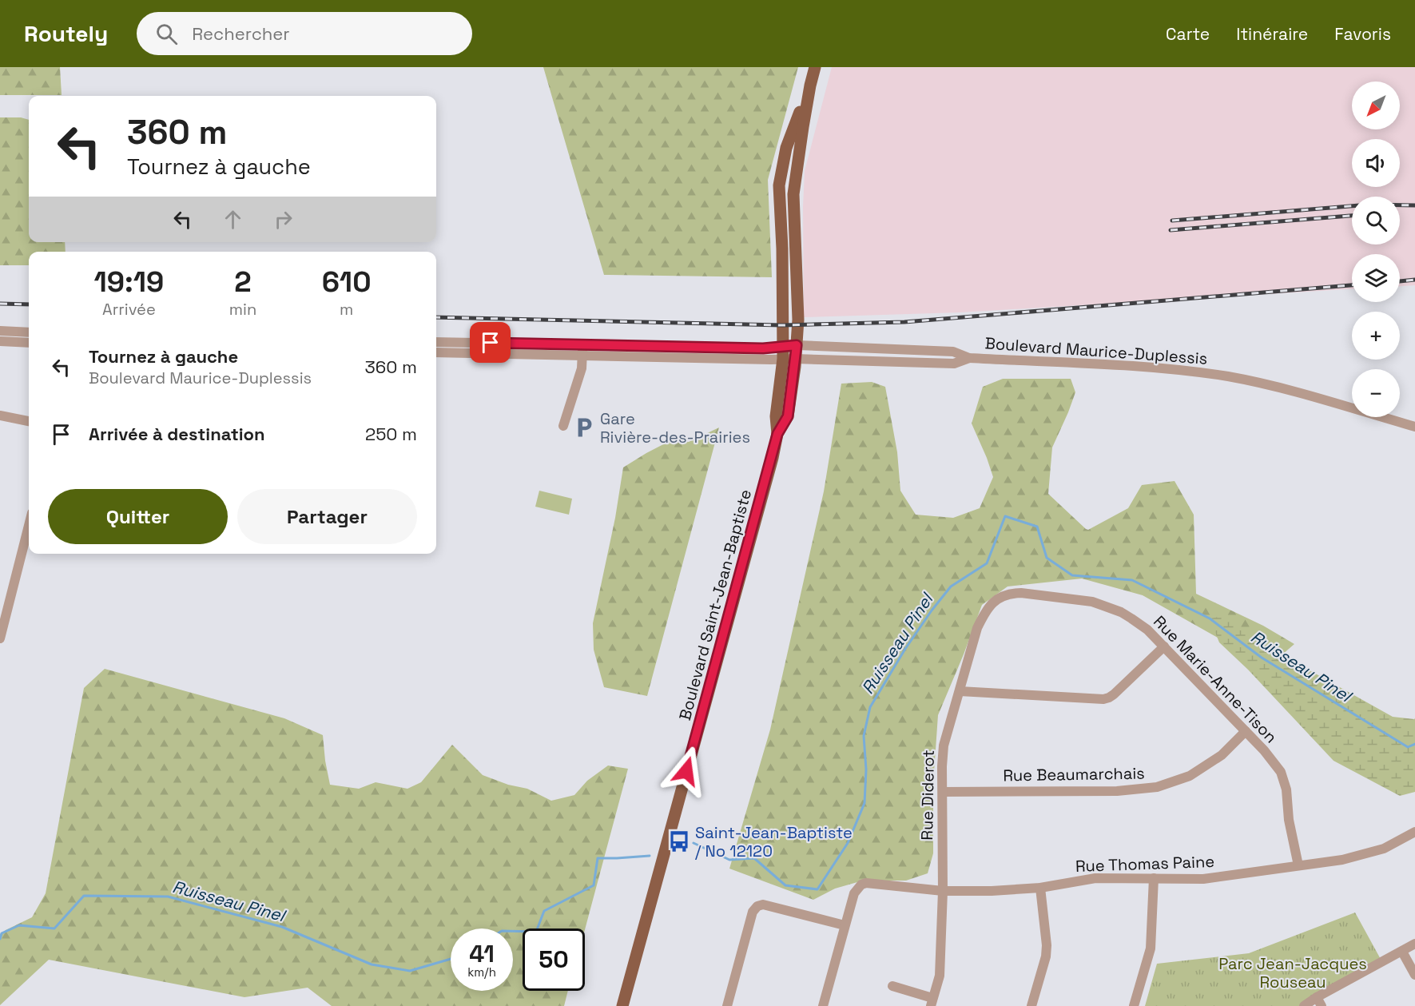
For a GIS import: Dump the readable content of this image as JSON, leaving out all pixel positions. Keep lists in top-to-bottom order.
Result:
{
  "streets": {
    "main road": ["Boulevard Saint-Jean-Baptiste"],
    "street": [
      "Boulevard Maurice-Duplessis",
      "Rue Marie-Anne-Tison",
      "Rue Beaumarchais",
      "Rue Diderot",
      "Rue Thomas Paine"
    ]
  },
  "crossings": [
    ["Boulevard Maurice-Duplessis", "Boulevard Saint-Jean-Baptiste"],
    ["Rue Marie-Anne-Tison", "Rue Beaumarchais"],
    ["Rue Marie-Anne-Tison", "Rue Diderot"],
    ["Rue Marie-Anne-Tison", "Rue Thomas Paine"],
    ["Rue Beaumarchais", "Rue Diderot"],
    ["Rue Diderot", "Rue Thomas Paine"]
  ],
  "water": ["Ruisseau Pinel"],
  "parks": ["Parc Jean-Jacques Rouseau"],
  "places": {
    "parking": ["Gare Rivière-des-Prairies"],
    "bus stop": ["Saint-Jean-Baptiste / No 12120"]
  },
  "north": "bottom left",
  "page": {
    "header": "Routely",
    "search": "Rechercher",
    "nav": ["Carte", "Itinéraire", "Favoris"],
    "map_buttons": ["+", "−"],
    "turn": ["360 m", "Tournez à gauche"],
    "eta": [
      "19:19",
      "Arrivée",
      "2",
      "min",
      "610",
      "m"
    ],
    "list": [
      {
        "name": "Tournez à gauche",
        "note": "Boulevard Maurice-Duplessis",
        "value": "360 m"
      },
      {
        "name": "Arrivée à destination",
        "value": "250 m"
      }
    ],
    "buttons": ["Quitter", "Partager"],
    "speed": "41 km/h",
    "limit": "50"
  }
}
